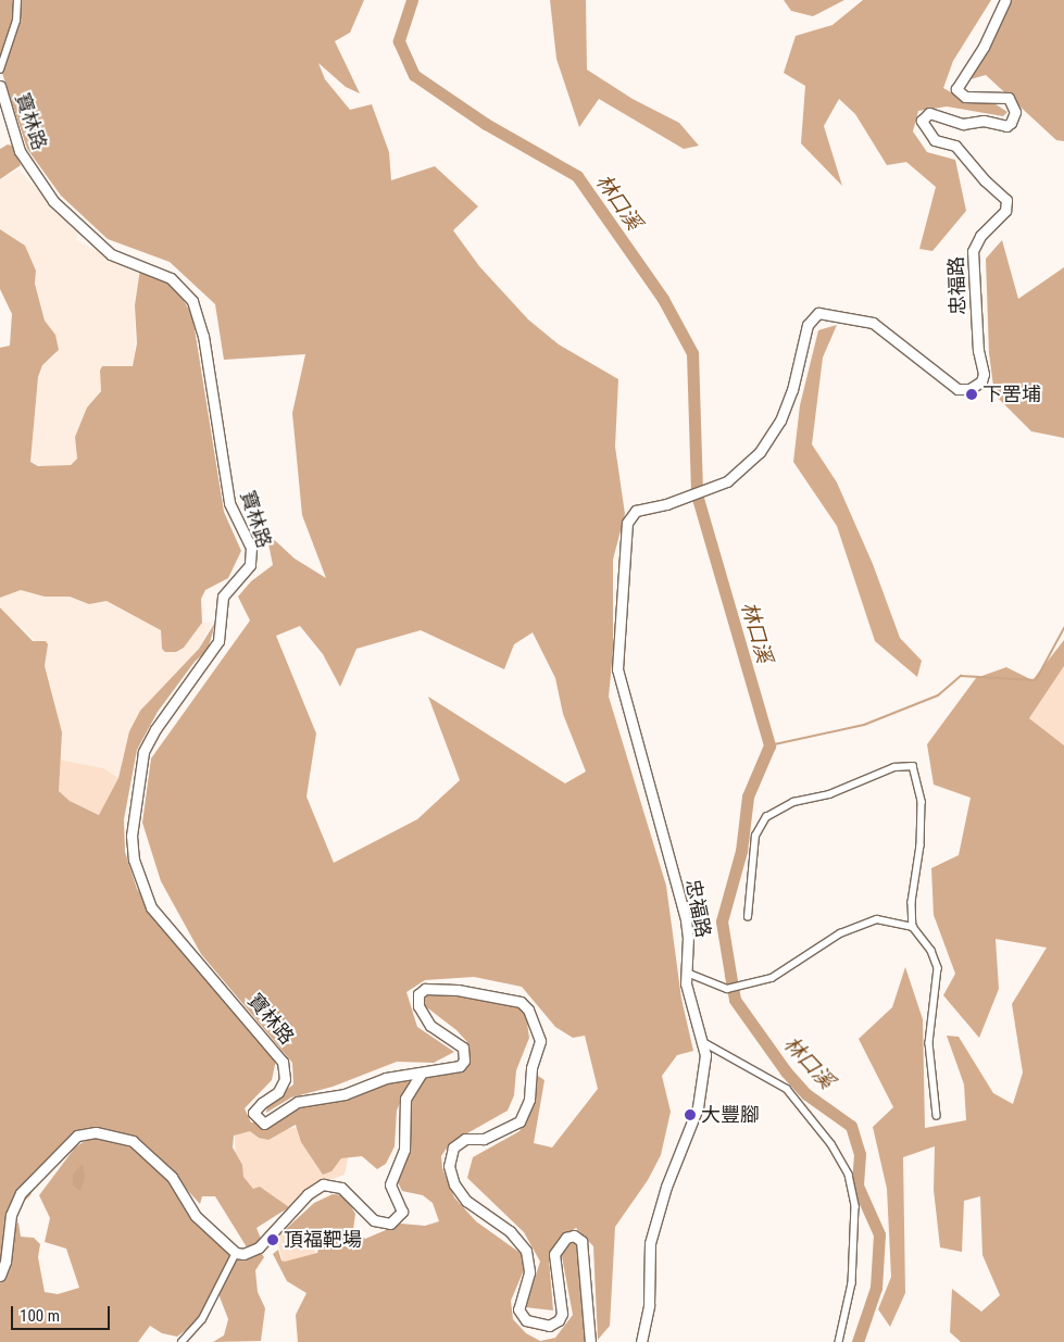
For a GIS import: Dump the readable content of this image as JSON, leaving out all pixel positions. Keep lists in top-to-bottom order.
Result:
{
  "streets": {
    "street": ["寶林路", "忠福路"]
  },
  "water": ["林口溪"],
  "places": ["下罟埔", "大豐腳", "頂福靶場"],
  "scale_bar": "100 m"
}
